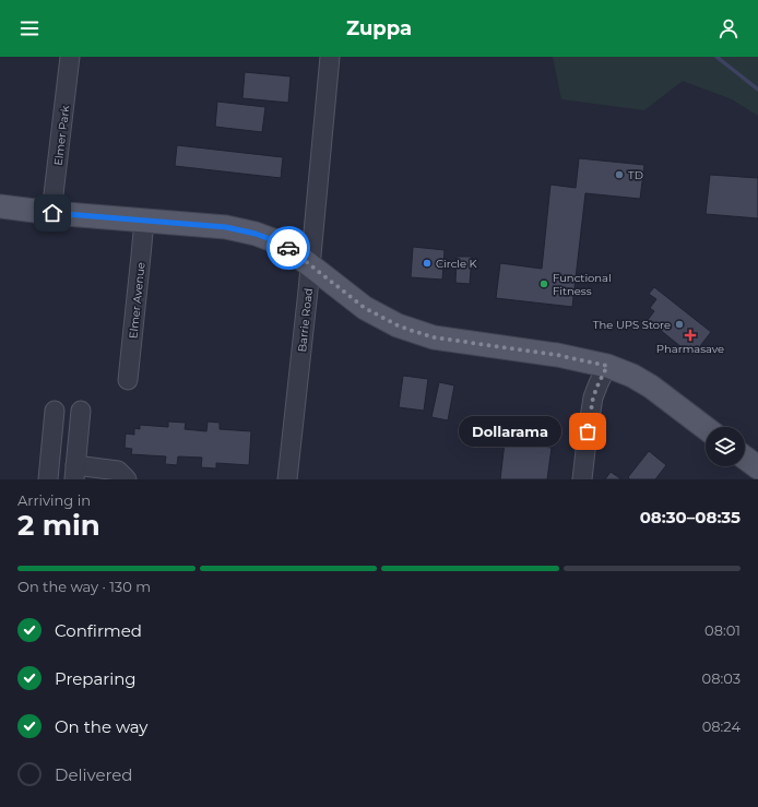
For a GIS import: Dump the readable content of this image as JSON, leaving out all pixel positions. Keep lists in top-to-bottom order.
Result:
{
  "streets": {
    "street": ["Elmer Park", "Elmer Avenue", "Barrie Road"]
  },
  "places": {
    "other": [
      "TD",
      "Circle K",
      "Functional Fitness",
      "The UPS Store",
      "Dollarama"
    ],
    "health": ["Pharmasave"]
  },
  "page": {
    "header": "Zuppa",
    "bubble": "Dollarama",
    "heading": ["2 min", "Arriving in", "08:30–08:35"],
    "bar": "On the way · 130 m",
    "list": [
      ["Confirmed", "08:01"],
      ["Preparing", "08:03"],
      ["On the way", "08:24"],
      "Delivered"
    ]
  }
}
